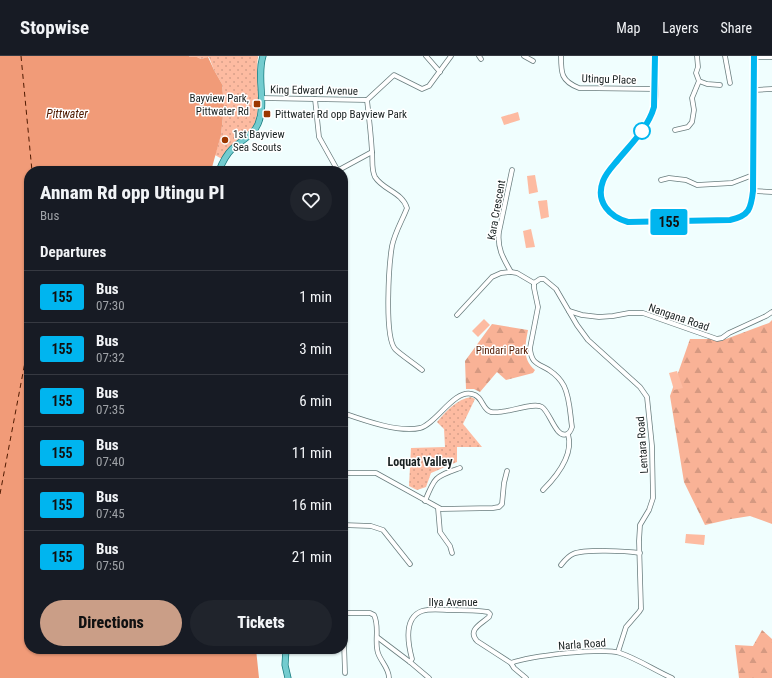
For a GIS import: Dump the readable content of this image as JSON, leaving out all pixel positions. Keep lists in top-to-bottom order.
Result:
{
  "streets": {
    "street": [
      "Utingu Place",
      "King Edward Avenue",
      "Kara Crescent",
      "Nangana Road",
      "Lentara Road",
      "Ilya Avenue",
      "Narla Road"
    ]
  },
  "crossings": [
    ["Nangana Road", "Lentara Road"],
    ["Lentara Road", "Narla Road"],
    ["Ilya Avenue", "Narla Road"]
  ],
  "districts": ["Loquat Valley"],
  "water": ["Pittwater"],
  "parks": ["Pindari Park"],
  "places": {
    "transit": ["Bayview Park, Pittwater Rd", "Pittwater Rd opp Bayview Park"],
    "other": ["1st Bayview Sea Scouts"]
  },
  "lines": ["bus line 155"],
  "page": {
    "header": "Stopwise",
    "nav": ["Map", "Layers", "Share"],
    "on_map": "155",
    "heading": [
      ["Annam Rd opp Utingu Pl", "Bus"],
      "Departures"
    ],
    "list": [
      {
        "mark": "155",
        "name": "Bus",
        "note": "07:30",
        "value": "1 min"
      },
      {
        "mark": "155",
        "name": "Bus",
        "note": "07:32",
        "value": "3 min"
      },
      {
        "mark": "155",
        "name": "Bus",
        "note": "07:35",
        "value": "6 min"
      },
      {
        "mark": "155",
        "name": "Bus",
        "note": "07:40",
        "value": "11 min"
      },
      {
        "mark": "155",
        "name": "Bus",
        "note": "07:45",
        "value": "16 min"
      },
      {
        "mark": "155",
        "name": "Bus",
        "note": "07:50",
        "value": "21 min"
      }
    ],
    "buttons": ["Directions", "Tickets"]
  }
}
